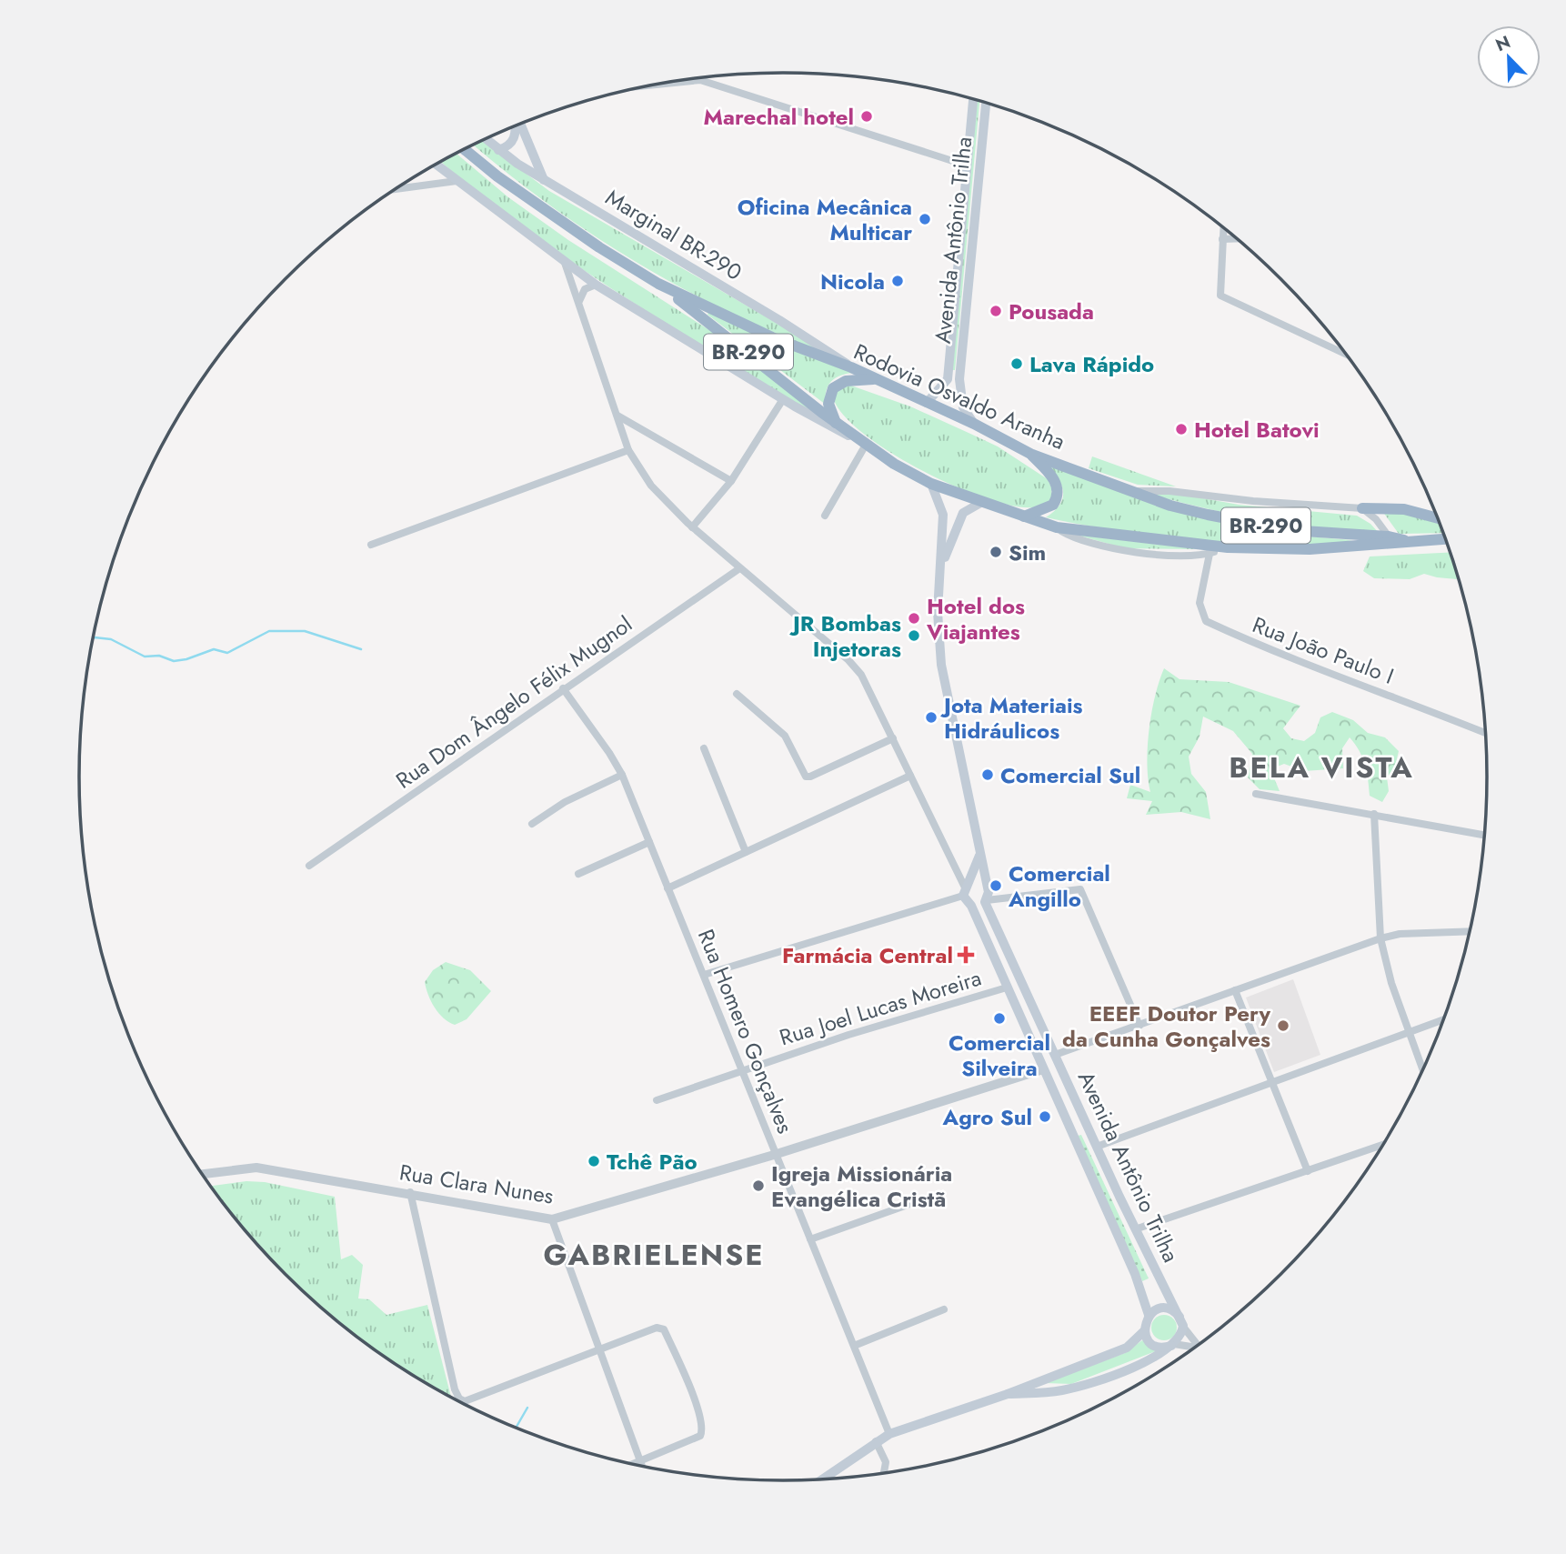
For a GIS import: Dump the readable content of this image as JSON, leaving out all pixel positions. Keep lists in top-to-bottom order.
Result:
{
  "streets": {
    "highway": ["BR-290", "Rodovia Osvaldo Aranha"],
    "main road": ["Marginal BR-290", "Avenida Antônio Trilha"],
    "street": [
      "Rua João Paulo I",
      "Rua Dom Ângelo Félix Mugnol",
      "Rua Joel Lucas Moreira",
      "Rua Homero Gonçalves",
      "Rua Clara Nunes"
    ]
  },
  "crossings": [
    ["Marginal BR-290", "Rodovia Osvaldo Aranha"],
    ["Avenida Antônio Trilha", "Rodovia Osvaldo Aranha"],
    ["Avenida Antônio Trilha", "Rua Joel Lucas Moreira"],
    ["Avenida Antônio Trilha", "Rua Clara Nunes"],
    ["BR-290", "Rodovia Osvaldo Aranha"],
    ["Rua Dom Ângelo Félix Mugnol", "Rua Homero Gonçalves"],
    ["Rua Joel Lucas Moreira", "Rua Homero Gonçalves"],
    ["Rua Homero Gonçalves", "Rua Clara Nunes"]
  ],
  "districts": ["BELA VISTA", "GABRIELENSE"],
  "places": {
    "other": [
      "Marechal hotel",
      "Oficina Mecânica Multicar",
      "Nicola",
      "Pousada",
      "Lava Rápido",
      "Hotel Batovi",
      "Sim",
      "Hotel dos Viajantes",
      "JR Bombas Injetoras",
      "Jota Materiais Hidráulicos",
      "Comercial Sul",
      "Comercial Angillo",
      "Comercial Silveira",
      "EEEF Doutor Pery da Cunha Gonçalves",
      "Agro Sul",
      "Tchê Pão",
      "Igreja Missionária Evangélica Cristã"
    ],
    "health": ["Farmácia Central"]
  },
  "north": "top left"
}
